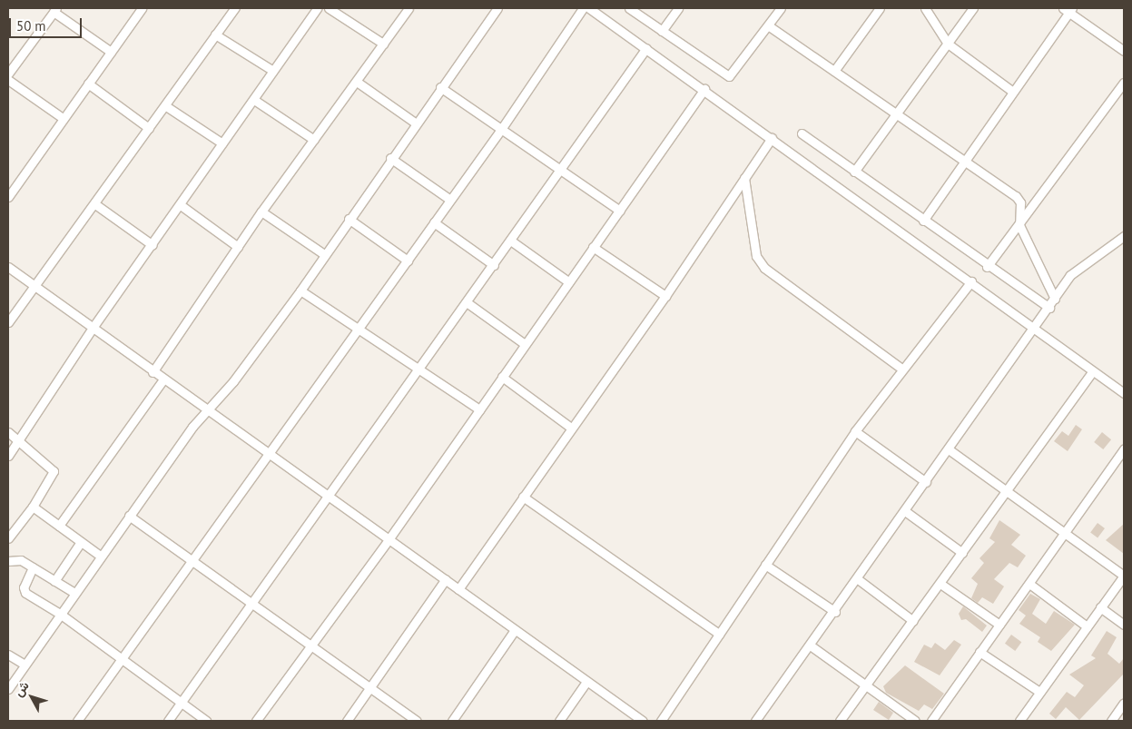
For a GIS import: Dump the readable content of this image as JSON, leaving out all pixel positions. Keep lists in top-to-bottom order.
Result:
{
  "scale_bar": "50 m",
  "north": "top left"
}
